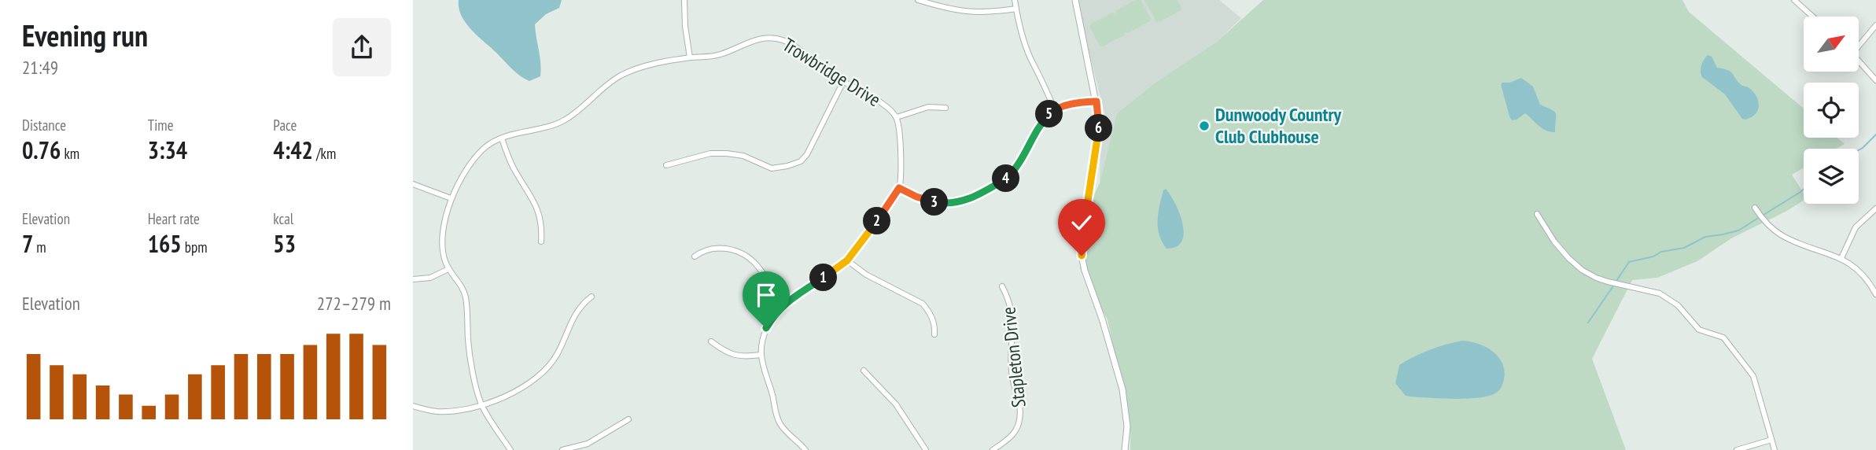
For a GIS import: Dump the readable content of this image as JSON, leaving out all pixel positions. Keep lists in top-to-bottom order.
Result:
{
  "streets": {
    "street": ["Trowbridge Drive", "Stapleton Drive"]
  },
  "places": ["Dunwoody Country Club Clubhouse"],
  "north": "top right",
  "page": {
    "heading": ["Evening run", "21:49"],
    "stats": [
      ["Distance", "0.76 km"],
      ["Time", "3:34"],
      ["Pace", "4:42 /km"],
      ["Elevation", "7 m"],
      ["Heart rate", "165 bpm"],
      ["kcal", "53"]
    ],
    "pins": [
      "5",
      "6",
      "4",
      "3",
      "2",
      "1"
    ],
    "chart": ["Elevation", "272–279 m"]
  }
}
